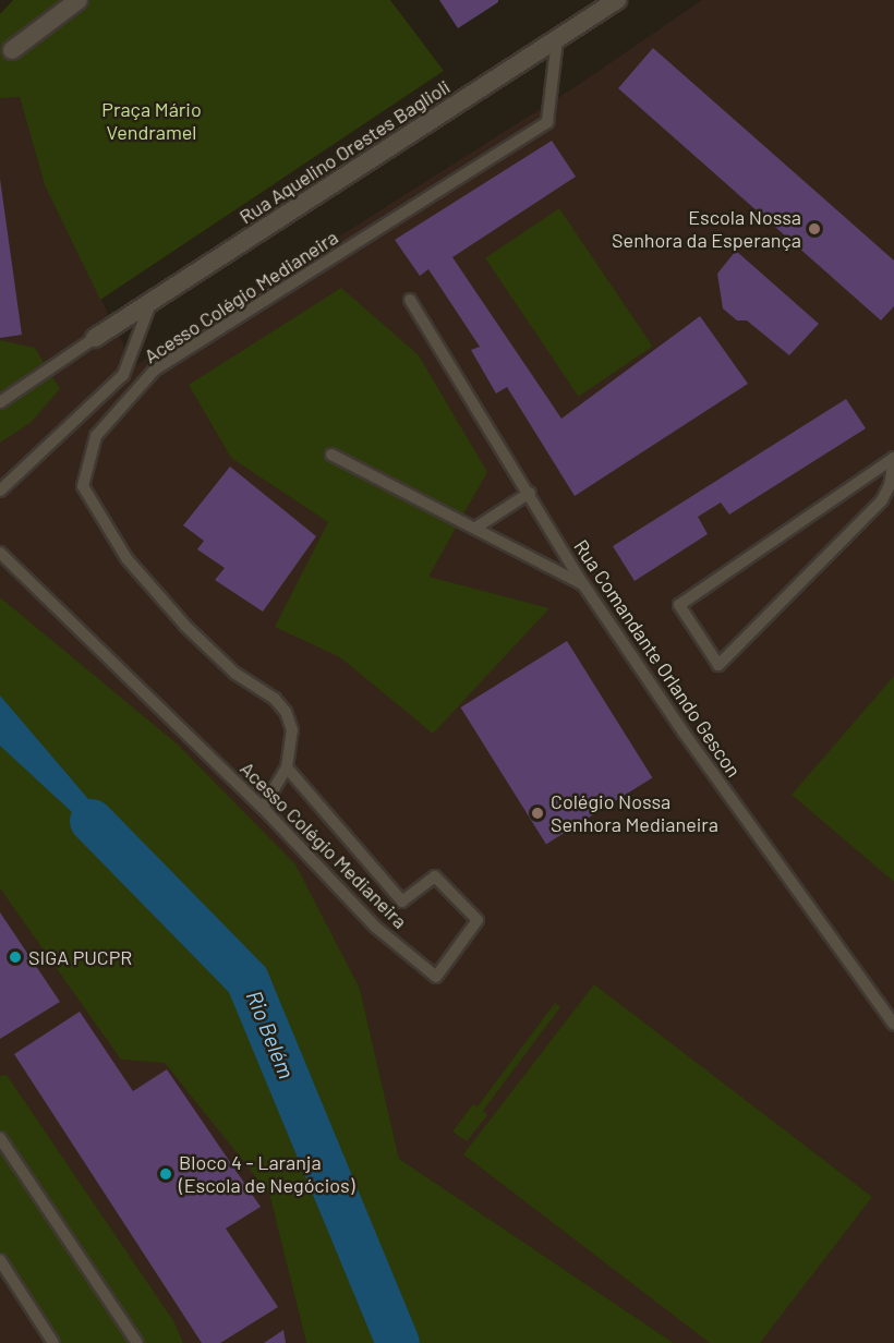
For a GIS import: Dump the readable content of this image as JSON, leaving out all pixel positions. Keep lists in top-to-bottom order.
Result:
{
  "streets": {
    "street": ["Rua Aquelino Orestes Baglioli"],
    "lane": ["Acesso Colégio Medianeira", "Rua Comandante Orlando Gescon"]
  },
  "crossings": [
    ["Rua Aquelino Orestes Baglioli", "Acesso Colégio Medianeira"]
  ],
  "water": ["Rio Belém"],
  "parks": ["Praça Mário Vendramel"],
  "places": [
    "Escola Nossa Senhora da Esperança",
    "Colégio Nossa Senhora Medianeira",
    "SIGA PUCPR",
    "Bloco 4 - Laranja (Escola de Negócios)"
  ]
}
